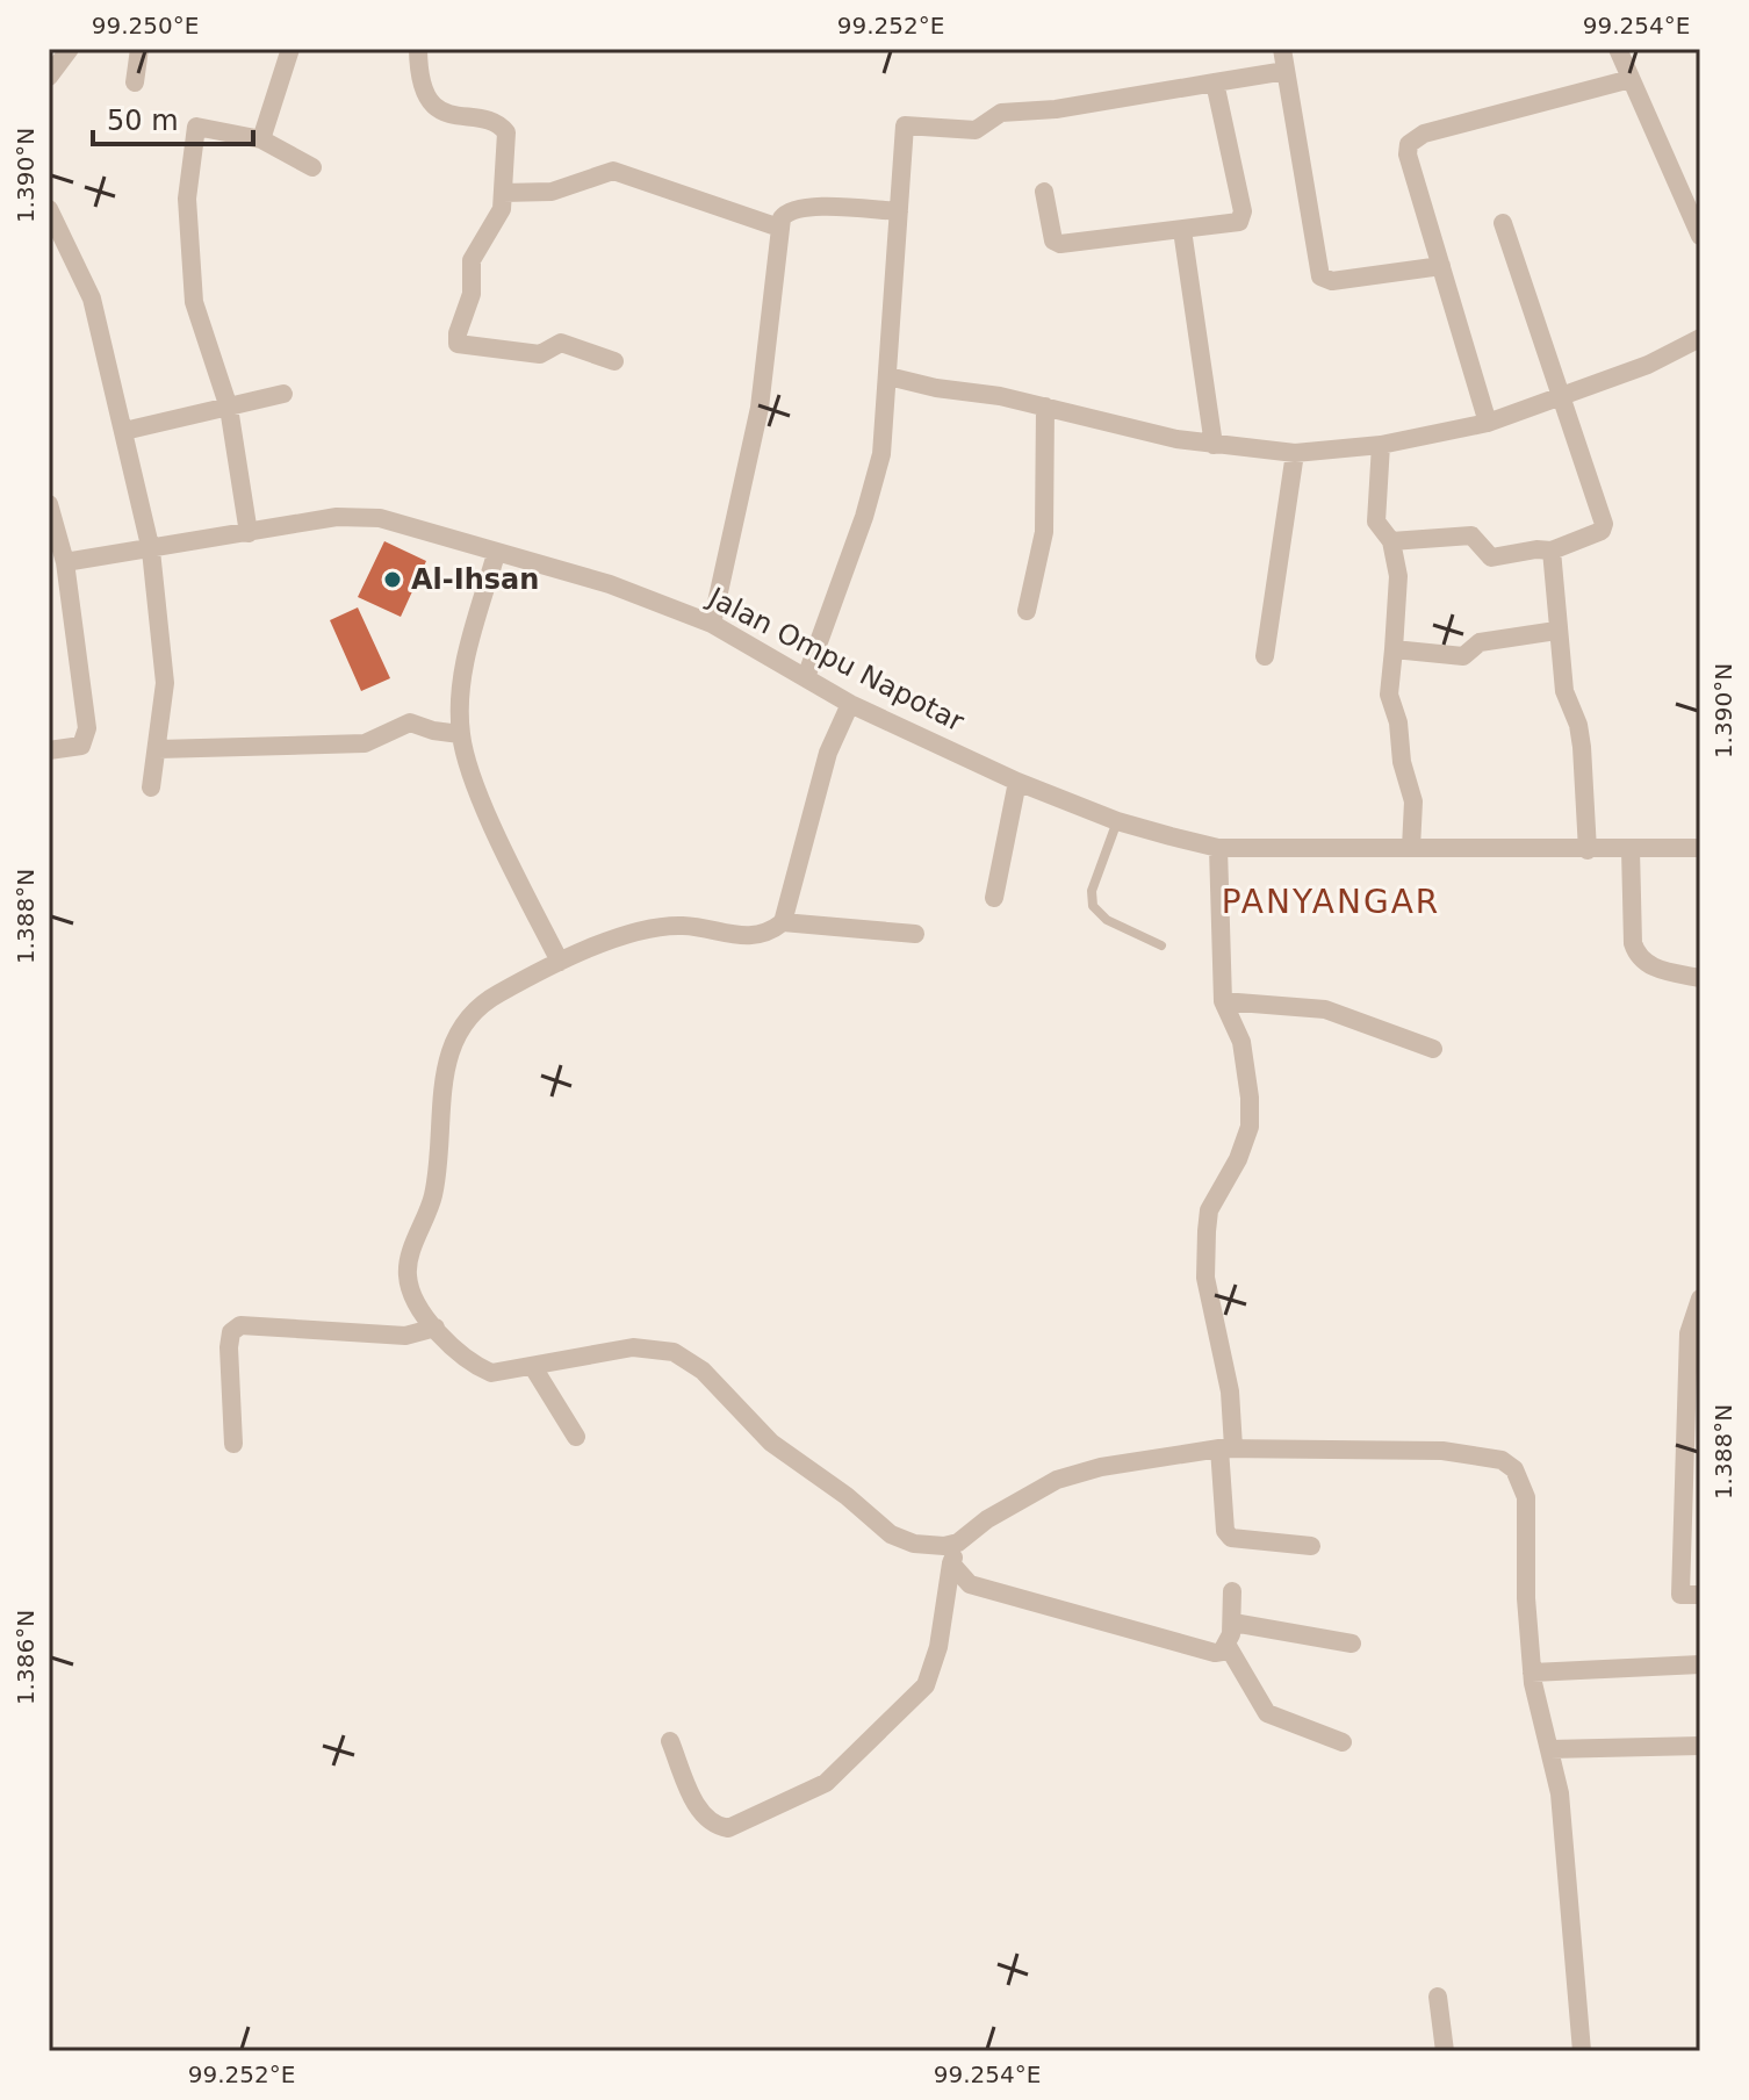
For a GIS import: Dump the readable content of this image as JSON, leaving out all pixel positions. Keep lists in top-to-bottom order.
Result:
{
  "streets": {
    "street": ["Jalan Ompu Napotar"]
  },
  "districts": ["PANYANGAR"],
  "places": ["Al-Ihsan"],
  "scale_bar": "50 m",
  "coordinates": [
    "99.250°E",
    "99.252°E",
    "99.254°E",
    "1.390°N",
    "1.388°N",
    "1.386°N"
  ]
}
